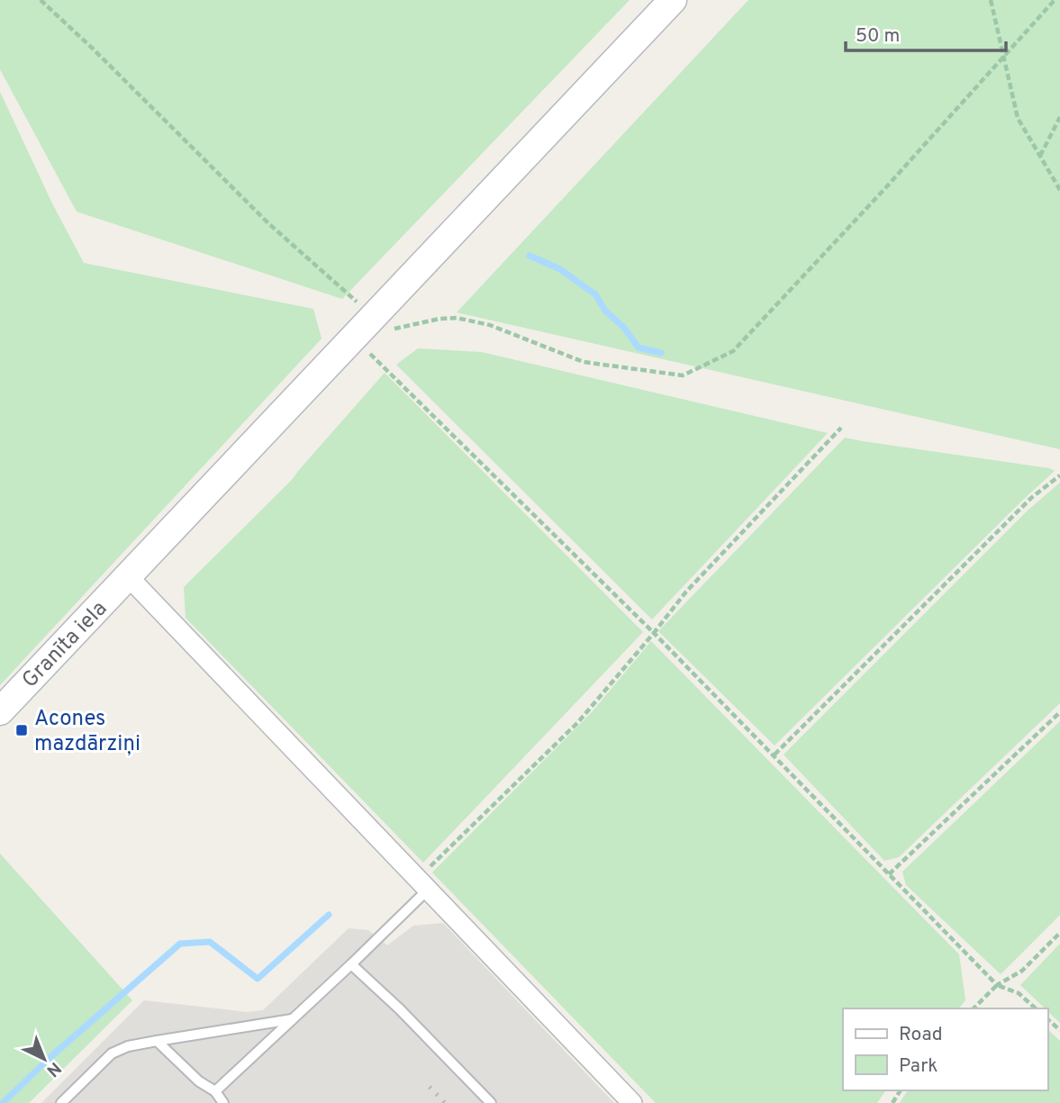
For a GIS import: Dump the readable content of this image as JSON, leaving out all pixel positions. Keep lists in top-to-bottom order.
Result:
{
  "streets": {
    "main road": ["Granīta iela"]
  },
  "places": {
    "transit": ["Acones mazdārziņi"]
  },
  "legend": ["Road", "Park"],
  "scale_bar": "50 m",
  "north": "bottom right"
}
